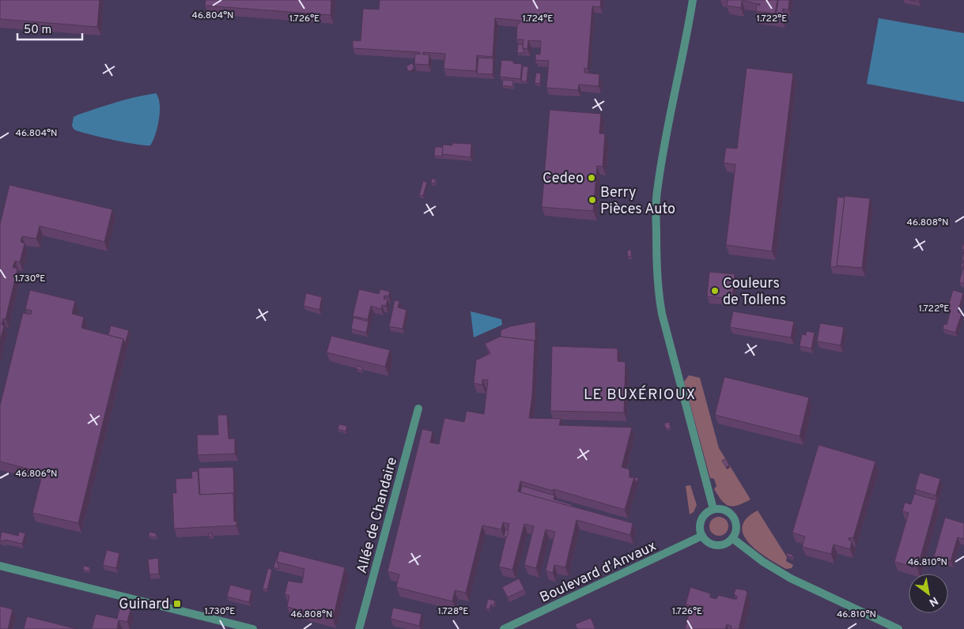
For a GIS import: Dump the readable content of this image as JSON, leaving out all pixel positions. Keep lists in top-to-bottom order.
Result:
{
  "streets": {
    "street": ["Allée de Chandaire", "Boulevard d'Anvaux"]
  },
  "districts": ["LE BUXÉRIOUX"],
  "places": {
    "other": ["Cedeo", "Berry Pièces Auto", "Couleurs de Tollens"],
    "transit": ["Guinard"]
  },
  "scale_bar": "50 m",
  "north": "bottom right",
  "coordinates": [
    "46.804°N",
    "1.726°E",
    "1.724°E",
    "1.722°E",
    "46.808°N",
    "1.730°E",
    "46.806°N",
    "46.810°N",
    "1.728°E"
  ]
}
